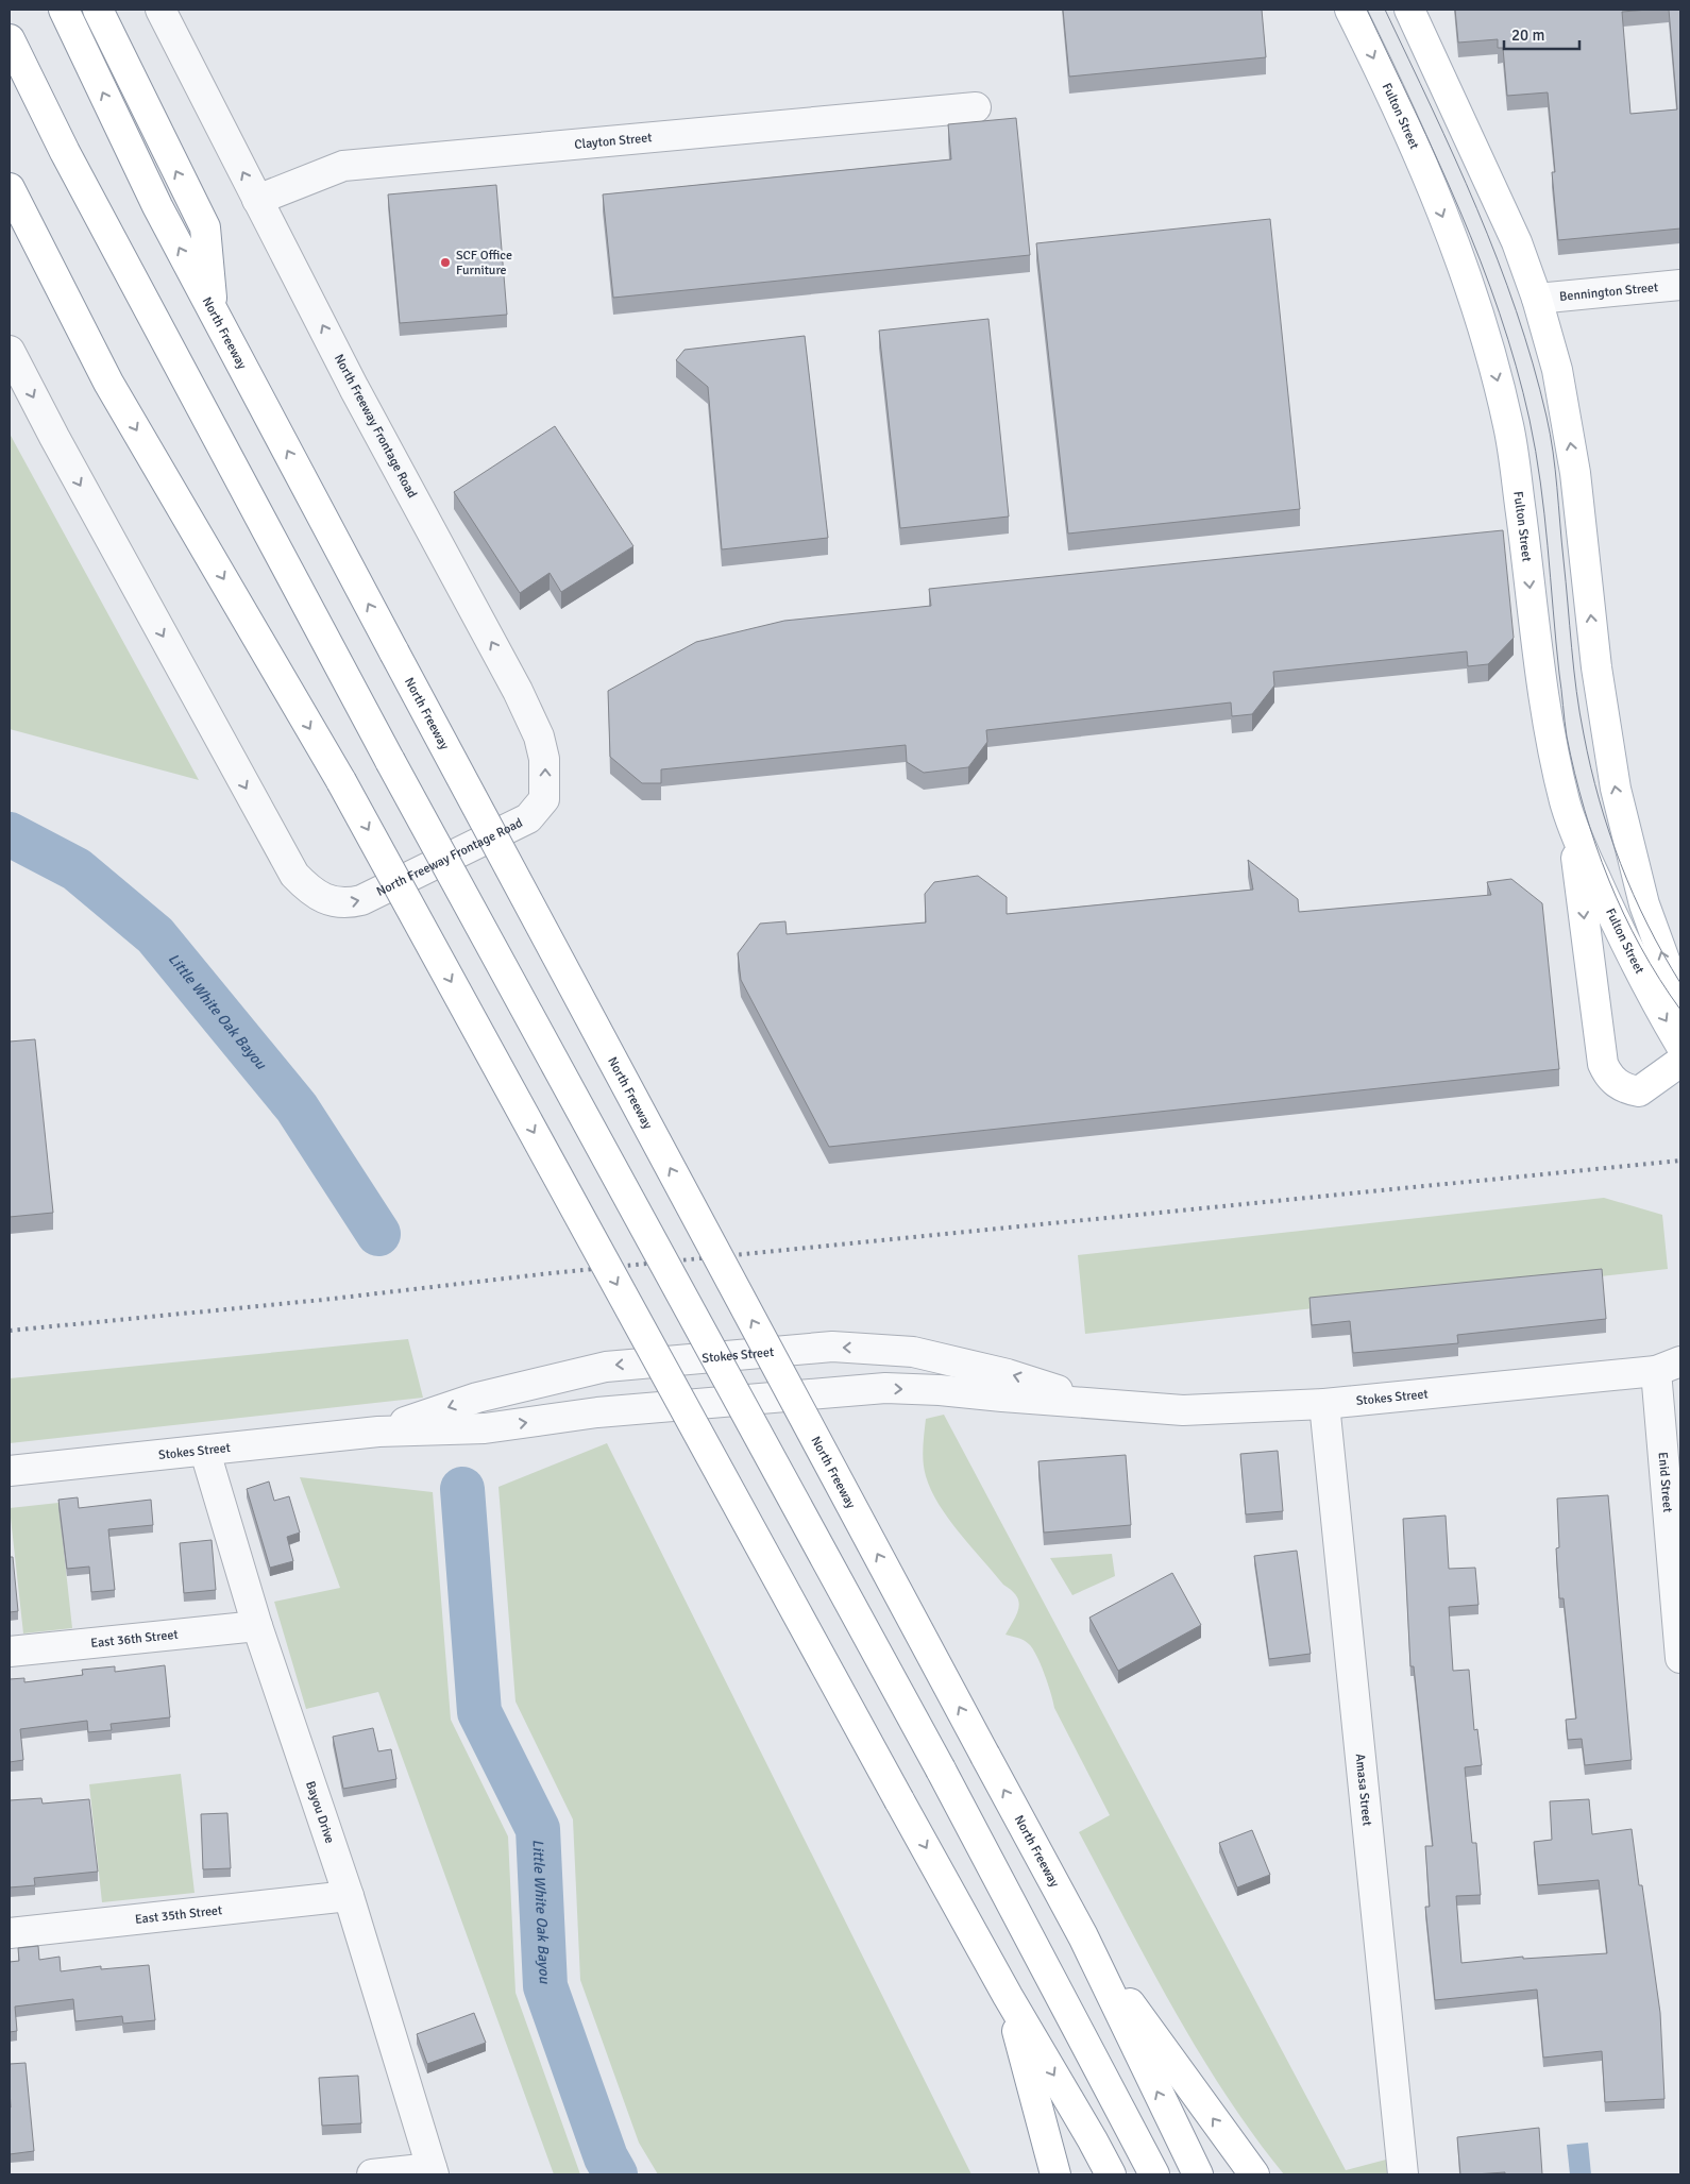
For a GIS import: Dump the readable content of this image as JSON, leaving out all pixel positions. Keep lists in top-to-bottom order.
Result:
{
  "streets": {
    "main road": ["Fulton Street", "North Freeway"],
    "street": [
      "Clayton Street",
      "Bennington Street",
      "North Freeway Frontage Road",
      "Stokes Street",
      "Enid Street",
      "East 36th Street",
      "Amasa Street",
      "Bayou Drive",
      "East 35th Street"
    ]
  },
  "crossings": [
    ["Fulton Street", "Bennington Street"],
    ["Clayton Street", "North Freeway Frontage Road"],
    ["Stokes Street", "Enid Street"],
    ["Stokes Street", "Amasa Street"],
    ["Stokes Street", "Bayou Drive"],
    ["East 36th Street", "Bayou Drive"],
    ["Bayou Drive", "East 35th Street"]
  ],
  "water": ["Little White Oak Bayou"],
  "places": ["SCF Office Furniture"],
  "scale_bar": "20 m"
}
